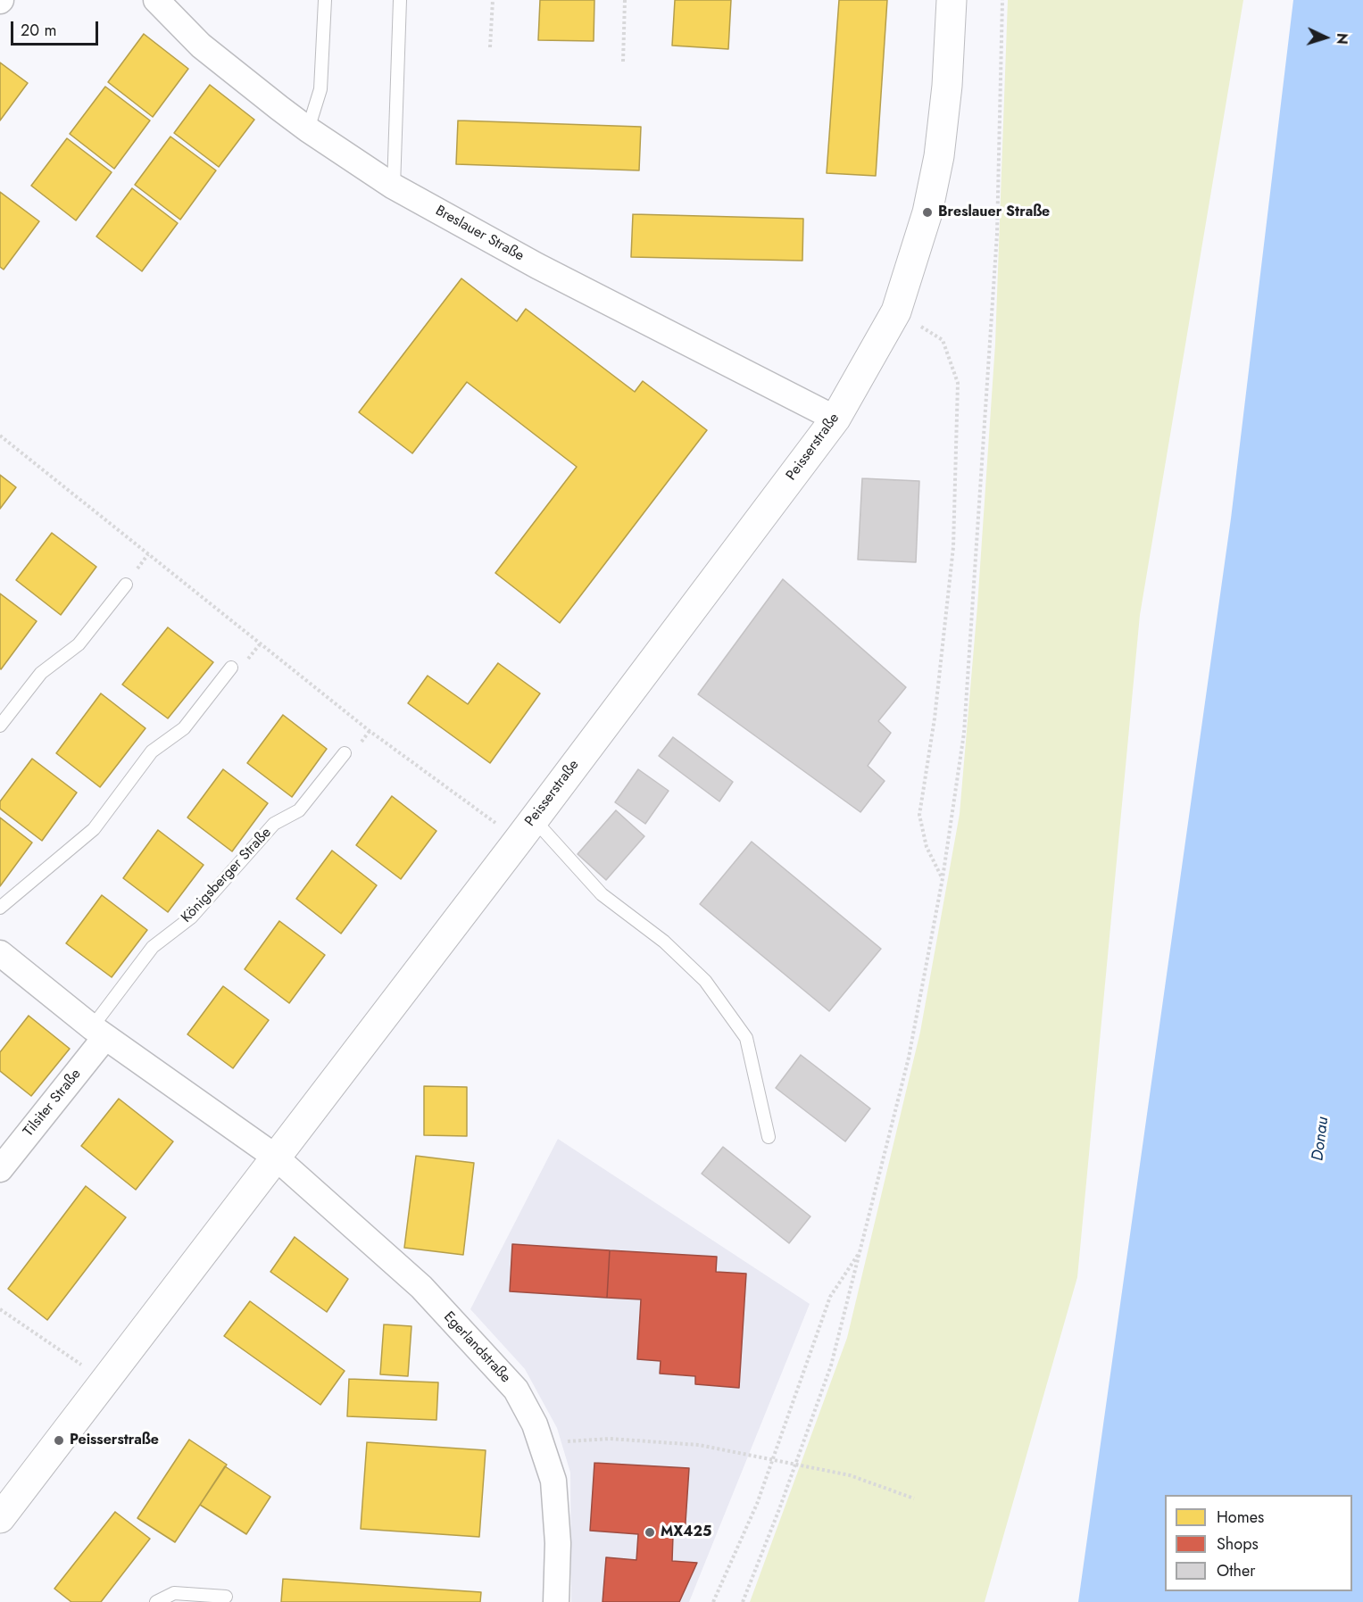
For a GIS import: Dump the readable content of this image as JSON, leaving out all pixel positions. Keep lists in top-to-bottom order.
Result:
{
  "streets": {
    "street": [
      "Breslauer Straße",
      "Peisserstraße",
      "Tilsiter Straße",
      "Egerlandstraße"
    ],
    "lane": ["Königsberger Straße"]
  },
  "crossings": [
    ["Breslauer Straße", "Peisserstraße"],
    ["Peisserstraße", "Egerlandstraße"],
    ["Königsberger Straße", "Tilsiter Straße"]
  ],
  "water": ["Donau"],
  "places": ["Breslauer Straße", "Peisserstraße", "MX425"],
  "legend": ["Homes", "Shops", "Other"],
  "scale_bar": "20 m",
  "north": "right"
}
